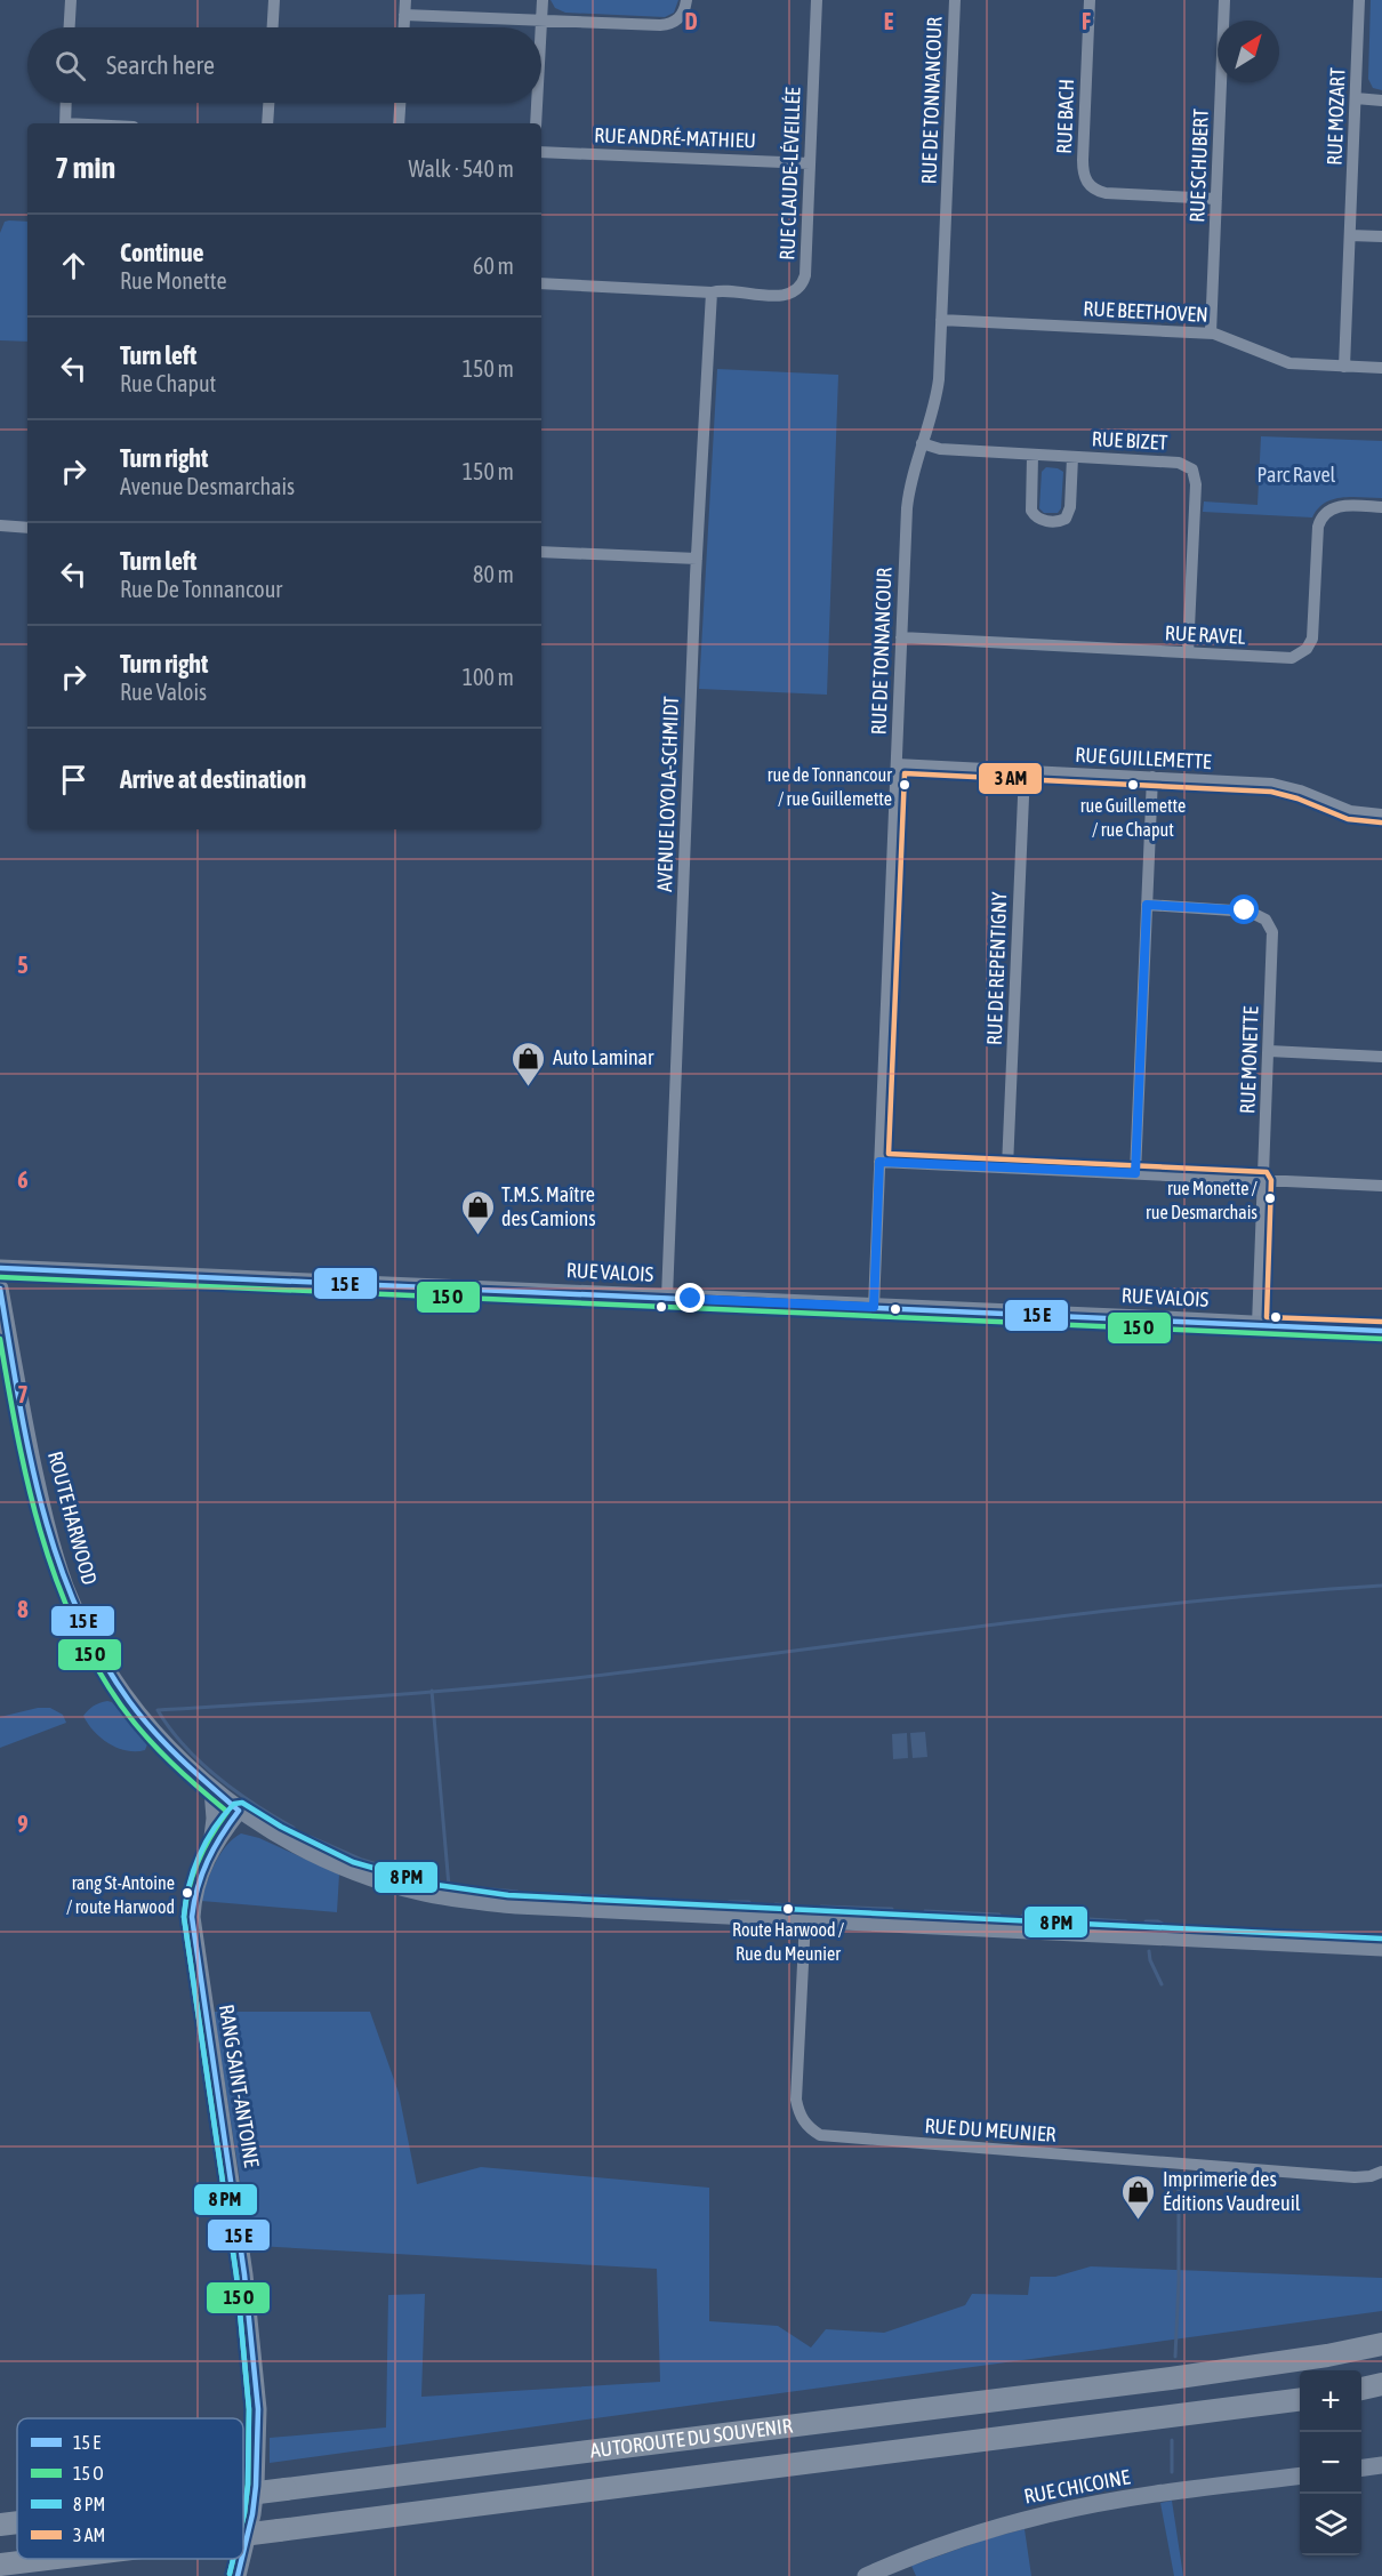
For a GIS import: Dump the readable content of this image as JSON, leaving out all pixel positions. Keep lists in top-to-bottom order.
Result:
{
  "streets": {
    "highway": ["AUTOROUTE DU SOUVENIR"],
    "street": [
      "RUE DE TONNANCOUR",
      "RUE BACH",
      "RUE MOZART",
      "RUE ANDRÉ-MATHIEU",
      "RUE SCHUBERT",
      "RUE CLAUDE-LÉVEILLÉE",
      "RUE BEETHOVEN",
      "RUE BIZET",
      "RUE RAVEL",
      "RUE GUILLEMETTE",
      "AVENUE LOYOLA-SCHMIDT",
      "RUE DE REPENTIGNY",
      "RUE MONETTE",
      "RUE VALOIS",
      "ROUTE HARWOOD",
      "RANG SAINT-ANTOINE",
      "RUE DU MEUNIER",
      "RUE CHICOINE"
    ]
  },
  "crossings": [
    ["RUE DE TONNANCOUR", "RUE BEETHOVEN"],
    ["RUE DE TONNANCOUR", "RUE BIZET"],
    ["RUE DE TONNANCOUR", "RUE RAVEL"],
    ["RUE DE TONNANCOUR", "RUE GUILLEMETTE"],
    ["RUE DE TONNANCOUR", "RUE VALOIS"],
    ["RUE BACH", "RUE SCHUBERT"],
    ["RUE MOZART", "RUE BEETHOVEN"],
    ["RUE ANDRÉ-MATHIEU", "RUE CLAUDE-LÉVEILLÉE"],
    ["RUE SCHUBERT", "RUE BEETHOVEN"],
    ["RUE CLAUDE-LÉVEILLÉE", "AVENUE LOYOLA-SCHMIDT"],
    ["RUE BIZET", "RUE RAVEL"],
    ["RUE GUILLEMETTE", "RUE DE REPENTIGNY"],
    ["AVENUE LOYOLA-SCHMIDT", "RUE VALOIS"],
    ["RUE MONETTE", "RUE VALOIS"],
    ["ROUTE HARWOOD", "RANG SAINT-ANTOINE"],
    ["ROUTE HARWOOD", "RUE DU MEUNIER"]
  ],
  "parks": ["Parc Ravel"],
  "places": {
    "other": [
      "rue de Tonnancour / rue Guillemette",
      "rue Guillemette / rue Chaput",
      "rue Monette / rue Desmarchais",
      "rang St-Antoine / route Harwood",
      "Route Harwood / Rue du Meunier"
    ],
    "shop": ["Auto Laminar", "T.M.S. Maître des Camions", "Imprimerie des Éditions Vaudreuil"]
  },
  "legend": [
    "15 E",
    "15 O",
    "8 PM",
    "3 AM"
  ],
  "north": "top right",
  "page": {
    "search": "Search here",
    "heading": ["7 min", "Walk · 540 m"],
    "list": [
      ["Continue", "Rue Monette", "60 m"],
      ["Turn left", "Rue Chaput", "150 m"],
      ["Turn right", "Avenue Desmarchais", "150 m"],
      ["Turn left", "Rue De Tonnancour", "80 m"],
      ["Turn right", "Rue Valois", "100 m"],
      "Arrive at destination"
    ],
    "map_buttons": ["+", "−"]
  },
  "grid": {
    "columns": ["D", "E", "F"],
    "rows": [
      "5",
      "6",
      "7",
      "8",
      "9"
    ]
  }
}
